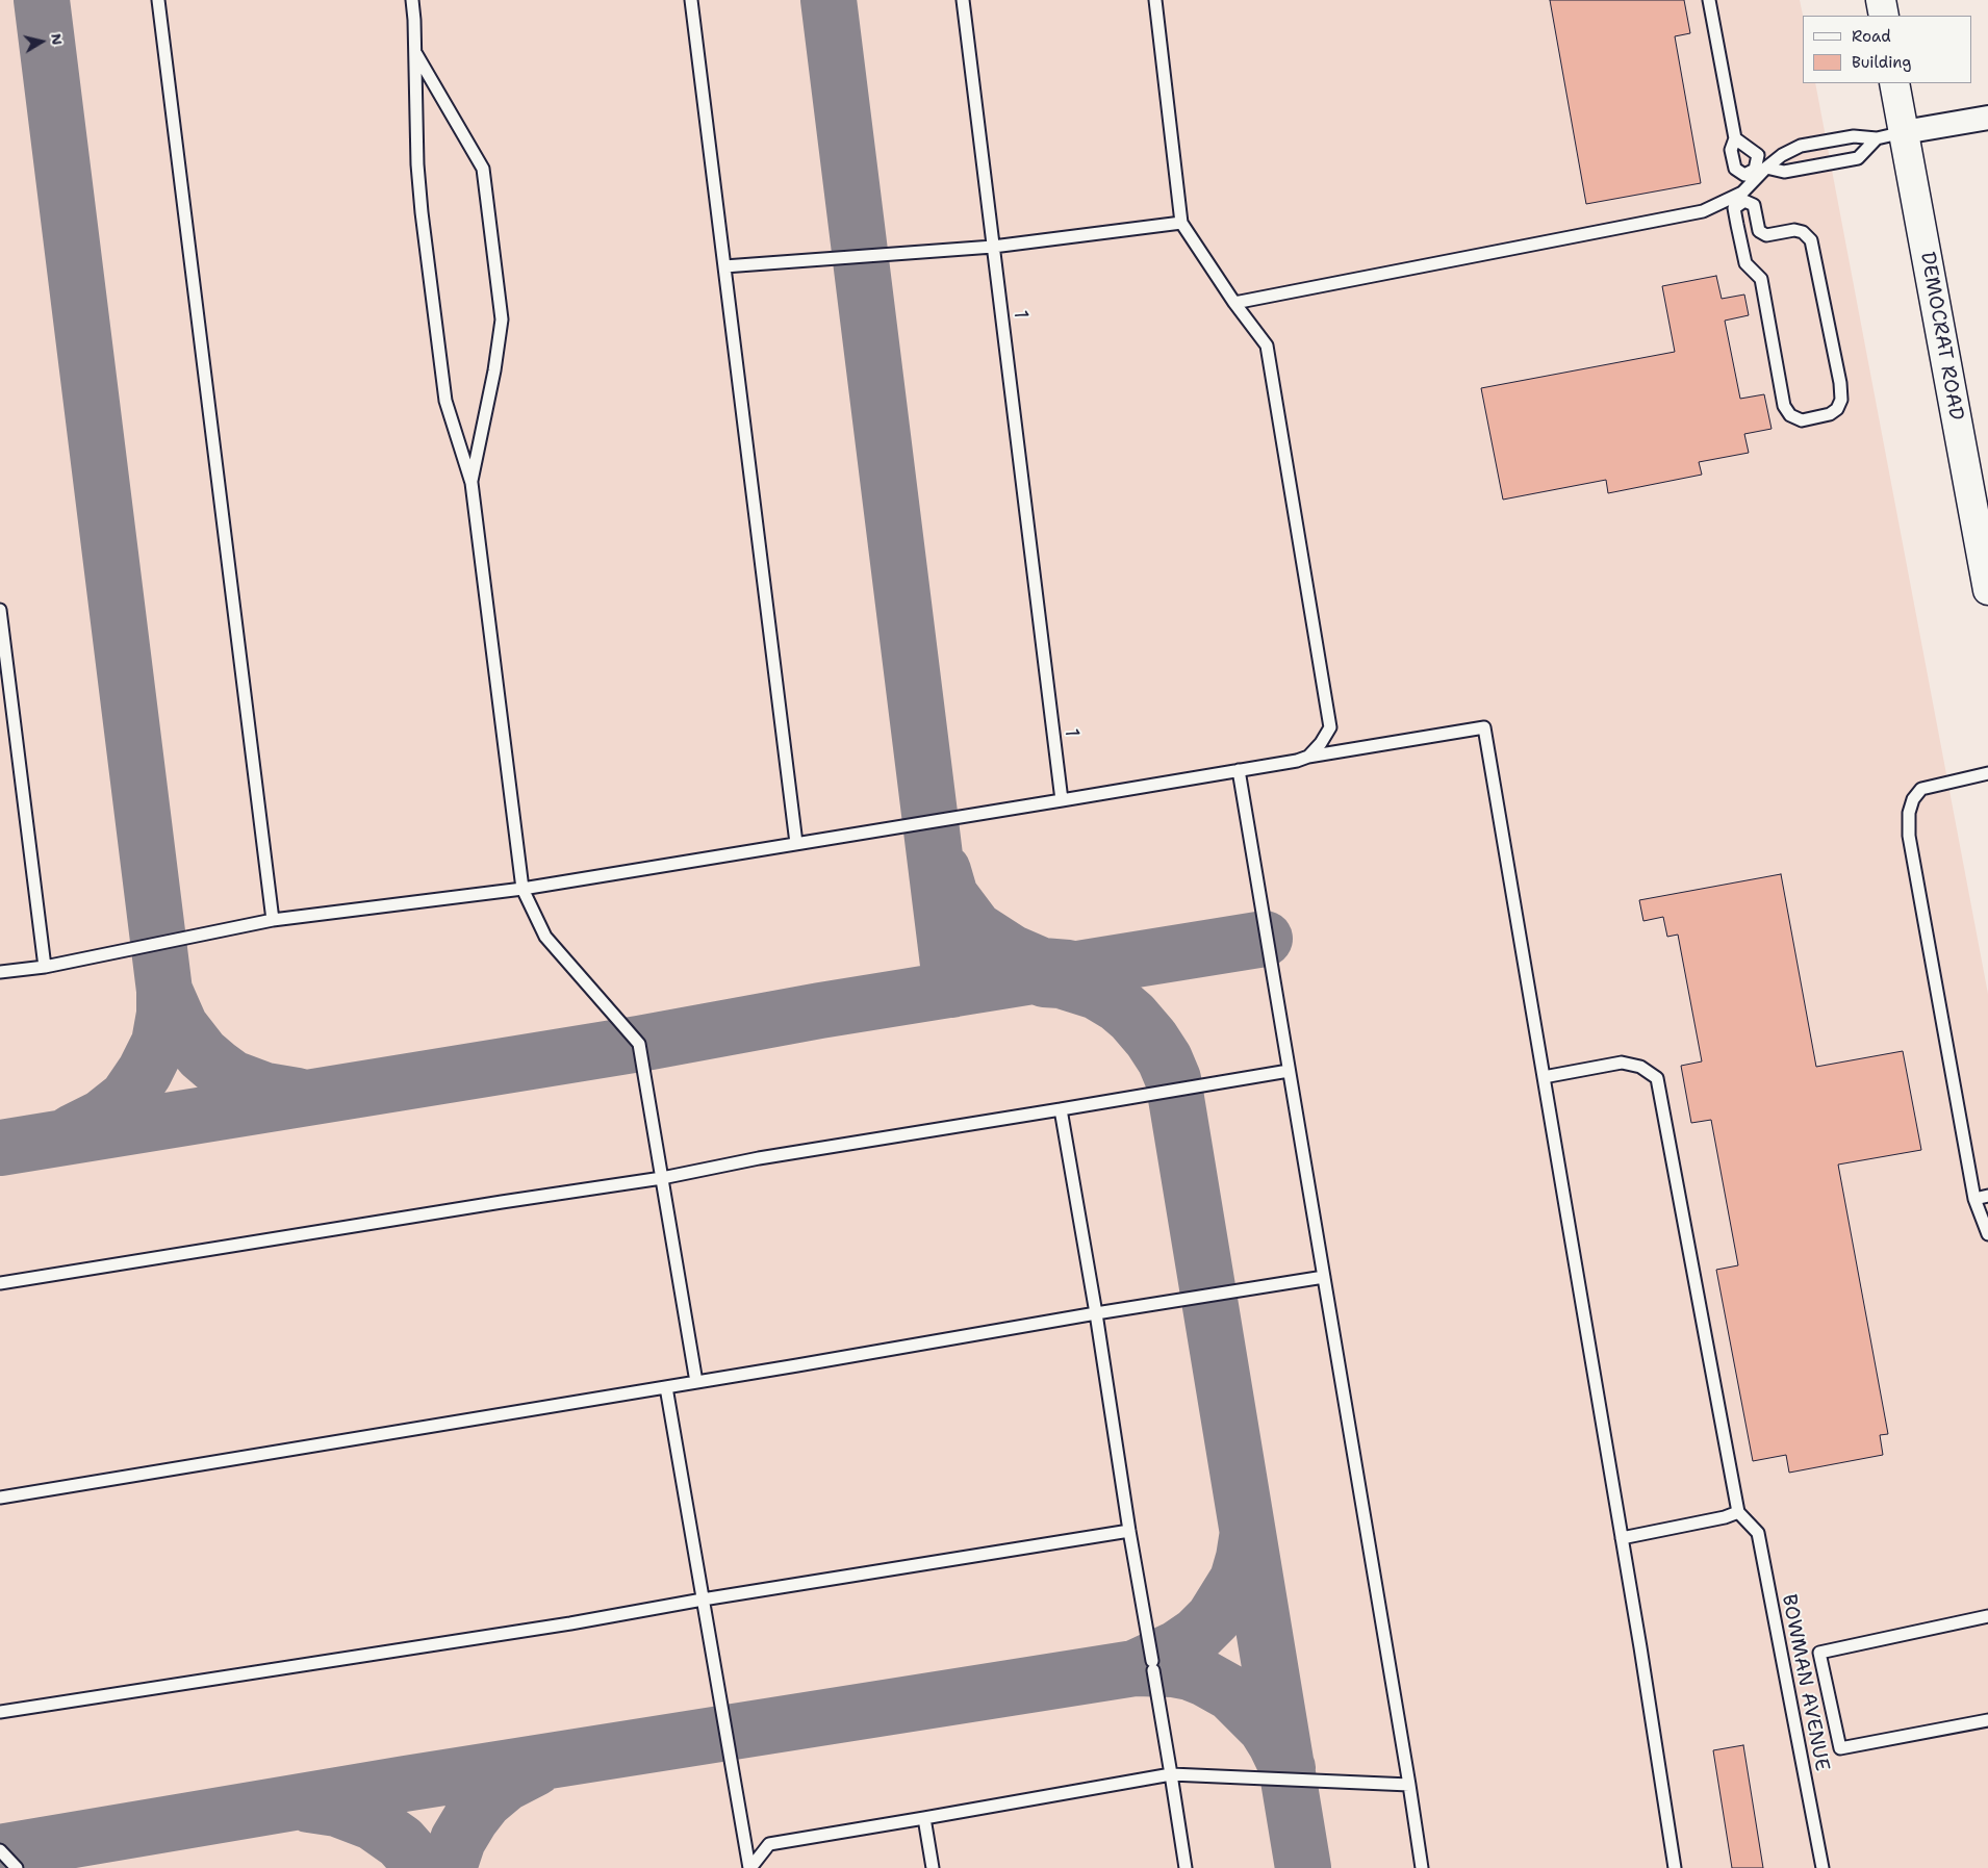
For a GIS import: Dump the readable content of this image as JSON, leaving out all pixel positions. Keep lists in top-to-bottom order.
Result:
{
  "streets": {
    "main road": ["DEMOCRAT ROAD"],
    "lane": ["1", "BOWMAN AVENUE"]
  },
  "legend": ["Road", "Building"],
  "north": "right"
}
